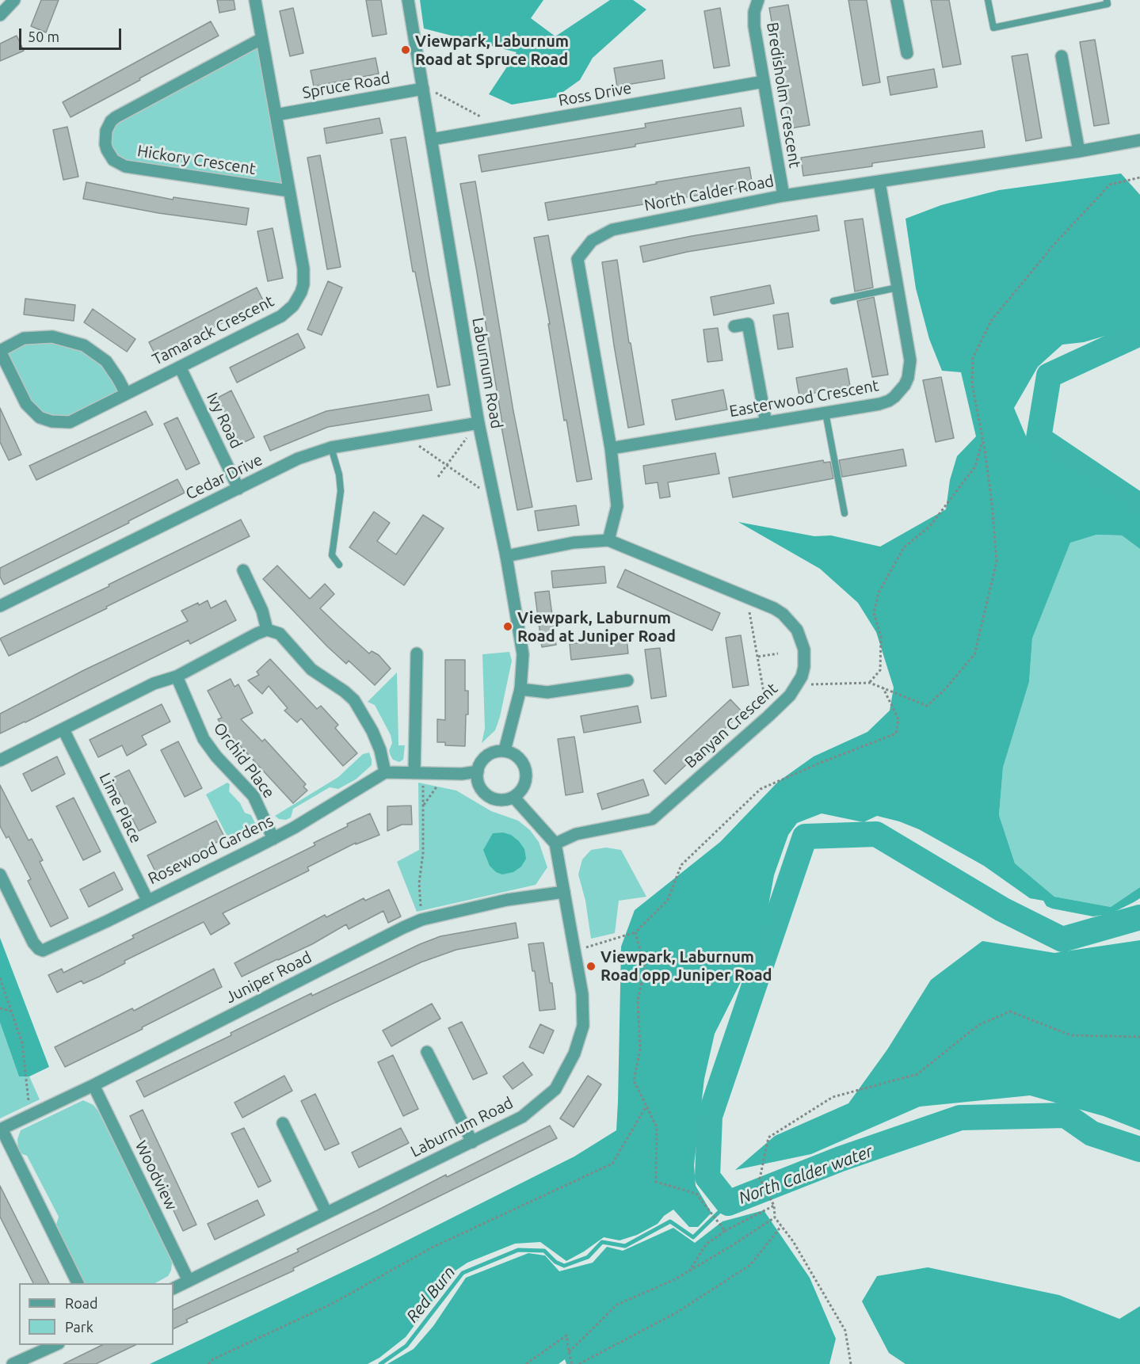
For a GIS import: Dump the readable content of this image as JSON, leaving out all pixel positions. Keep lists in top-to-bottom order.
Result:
{
  "streets": {
    "street": [
      "Spruce Road",
      "Ross Drive",
      "Bredisholm Crescent",
      "Hickory Crescent",
      "North Calder Road",
      "Tamarack Crescent",
      "Laburnum Road",
      "Easterwood Crescent",
      "Ivy Road",
      "Cedar Drive",
      "Banyan Crescent",
      "Orchid Place",
      "Lime Place",
      "Rosewood Gardens",
      "Juniper Road",
      "Woodview"
    ]
  },
  "crossings": [
    ["Spruce Road", "Tamarack Crescent"],
    ["Spruce Road", "Laburnum Road"],
    ["Ross Drive", "Bredisholm Crescent"],
    ["Ross Drive", "Laburnum Road"],
    ["Bredisholm Crescent", "North Calder Road"],
    ["Hickory Crescent", "Tamarack Crescent"],
    ["North Calder Road", "Easterwood Crescent"],
    ["North Calder Road", "Banyan Crescent"],
    ["Tamarack Crescent", "Ivy Road"],
    ["Laburnum Road", "Cedar Drive"],
    ["Laburnum Road", "Banyan Crescent"],
    ["Laburnum Road", "Juniper Road"],
    ["Laburnum Road", "Woodview"],
    ["Ivy Road", "Cedar Drive"],
    ["Orchid Place", "Rosewood Gardens"],
    ["Lime Place", "Rosewood Gardens"],
    ["Juniper Road", "Woodview"]
  ],
  "water": ["North Calder water", "Red Burn"],
  "places": ["Viewpark, Laburnum Road at Spruce Road", "Viewpark, Laburnum Road at Juniper Road", "Viewpark, Laburnum Road opp Juniper Road"],
  "legend": ["Road", "Park"],
  "scale_bar": "50 m"
}
